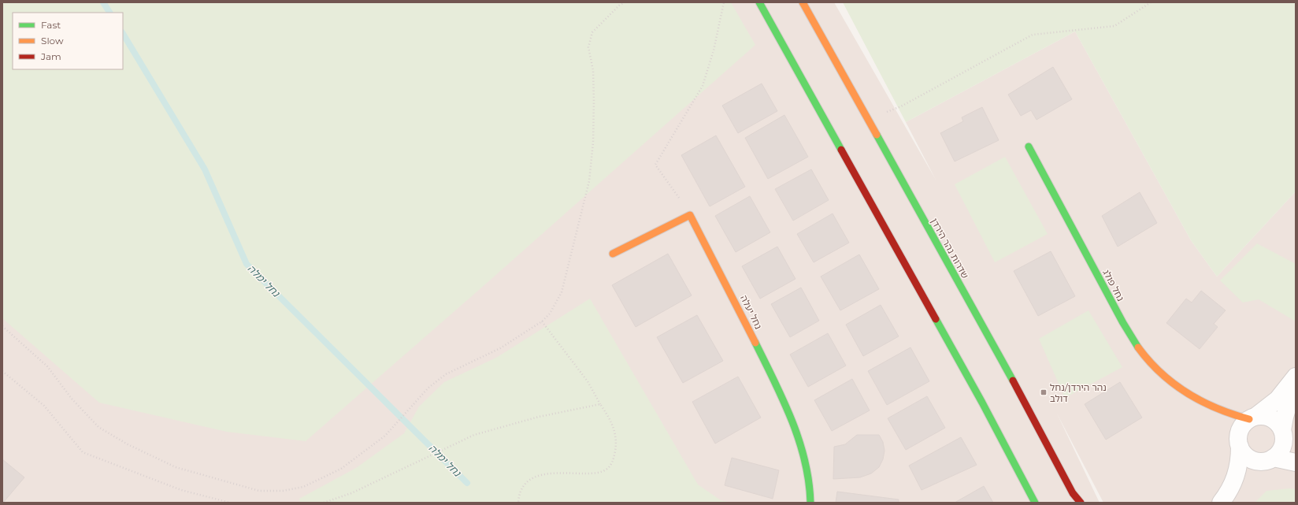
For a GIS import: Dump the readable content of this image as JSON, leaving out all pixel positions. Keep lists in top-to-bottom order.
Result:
{
  "streets": {
    "main road": ["שדרות נהר הירדן", "נחל פולג", "נחל יעלה"]
  },
  "water": ["נחל ימלה"],
  "places": {
    "transit": ["נהר הירדן/נחל דולב"]
  },
  "legend": ["Fast", "Slow", "Jam"]
}
